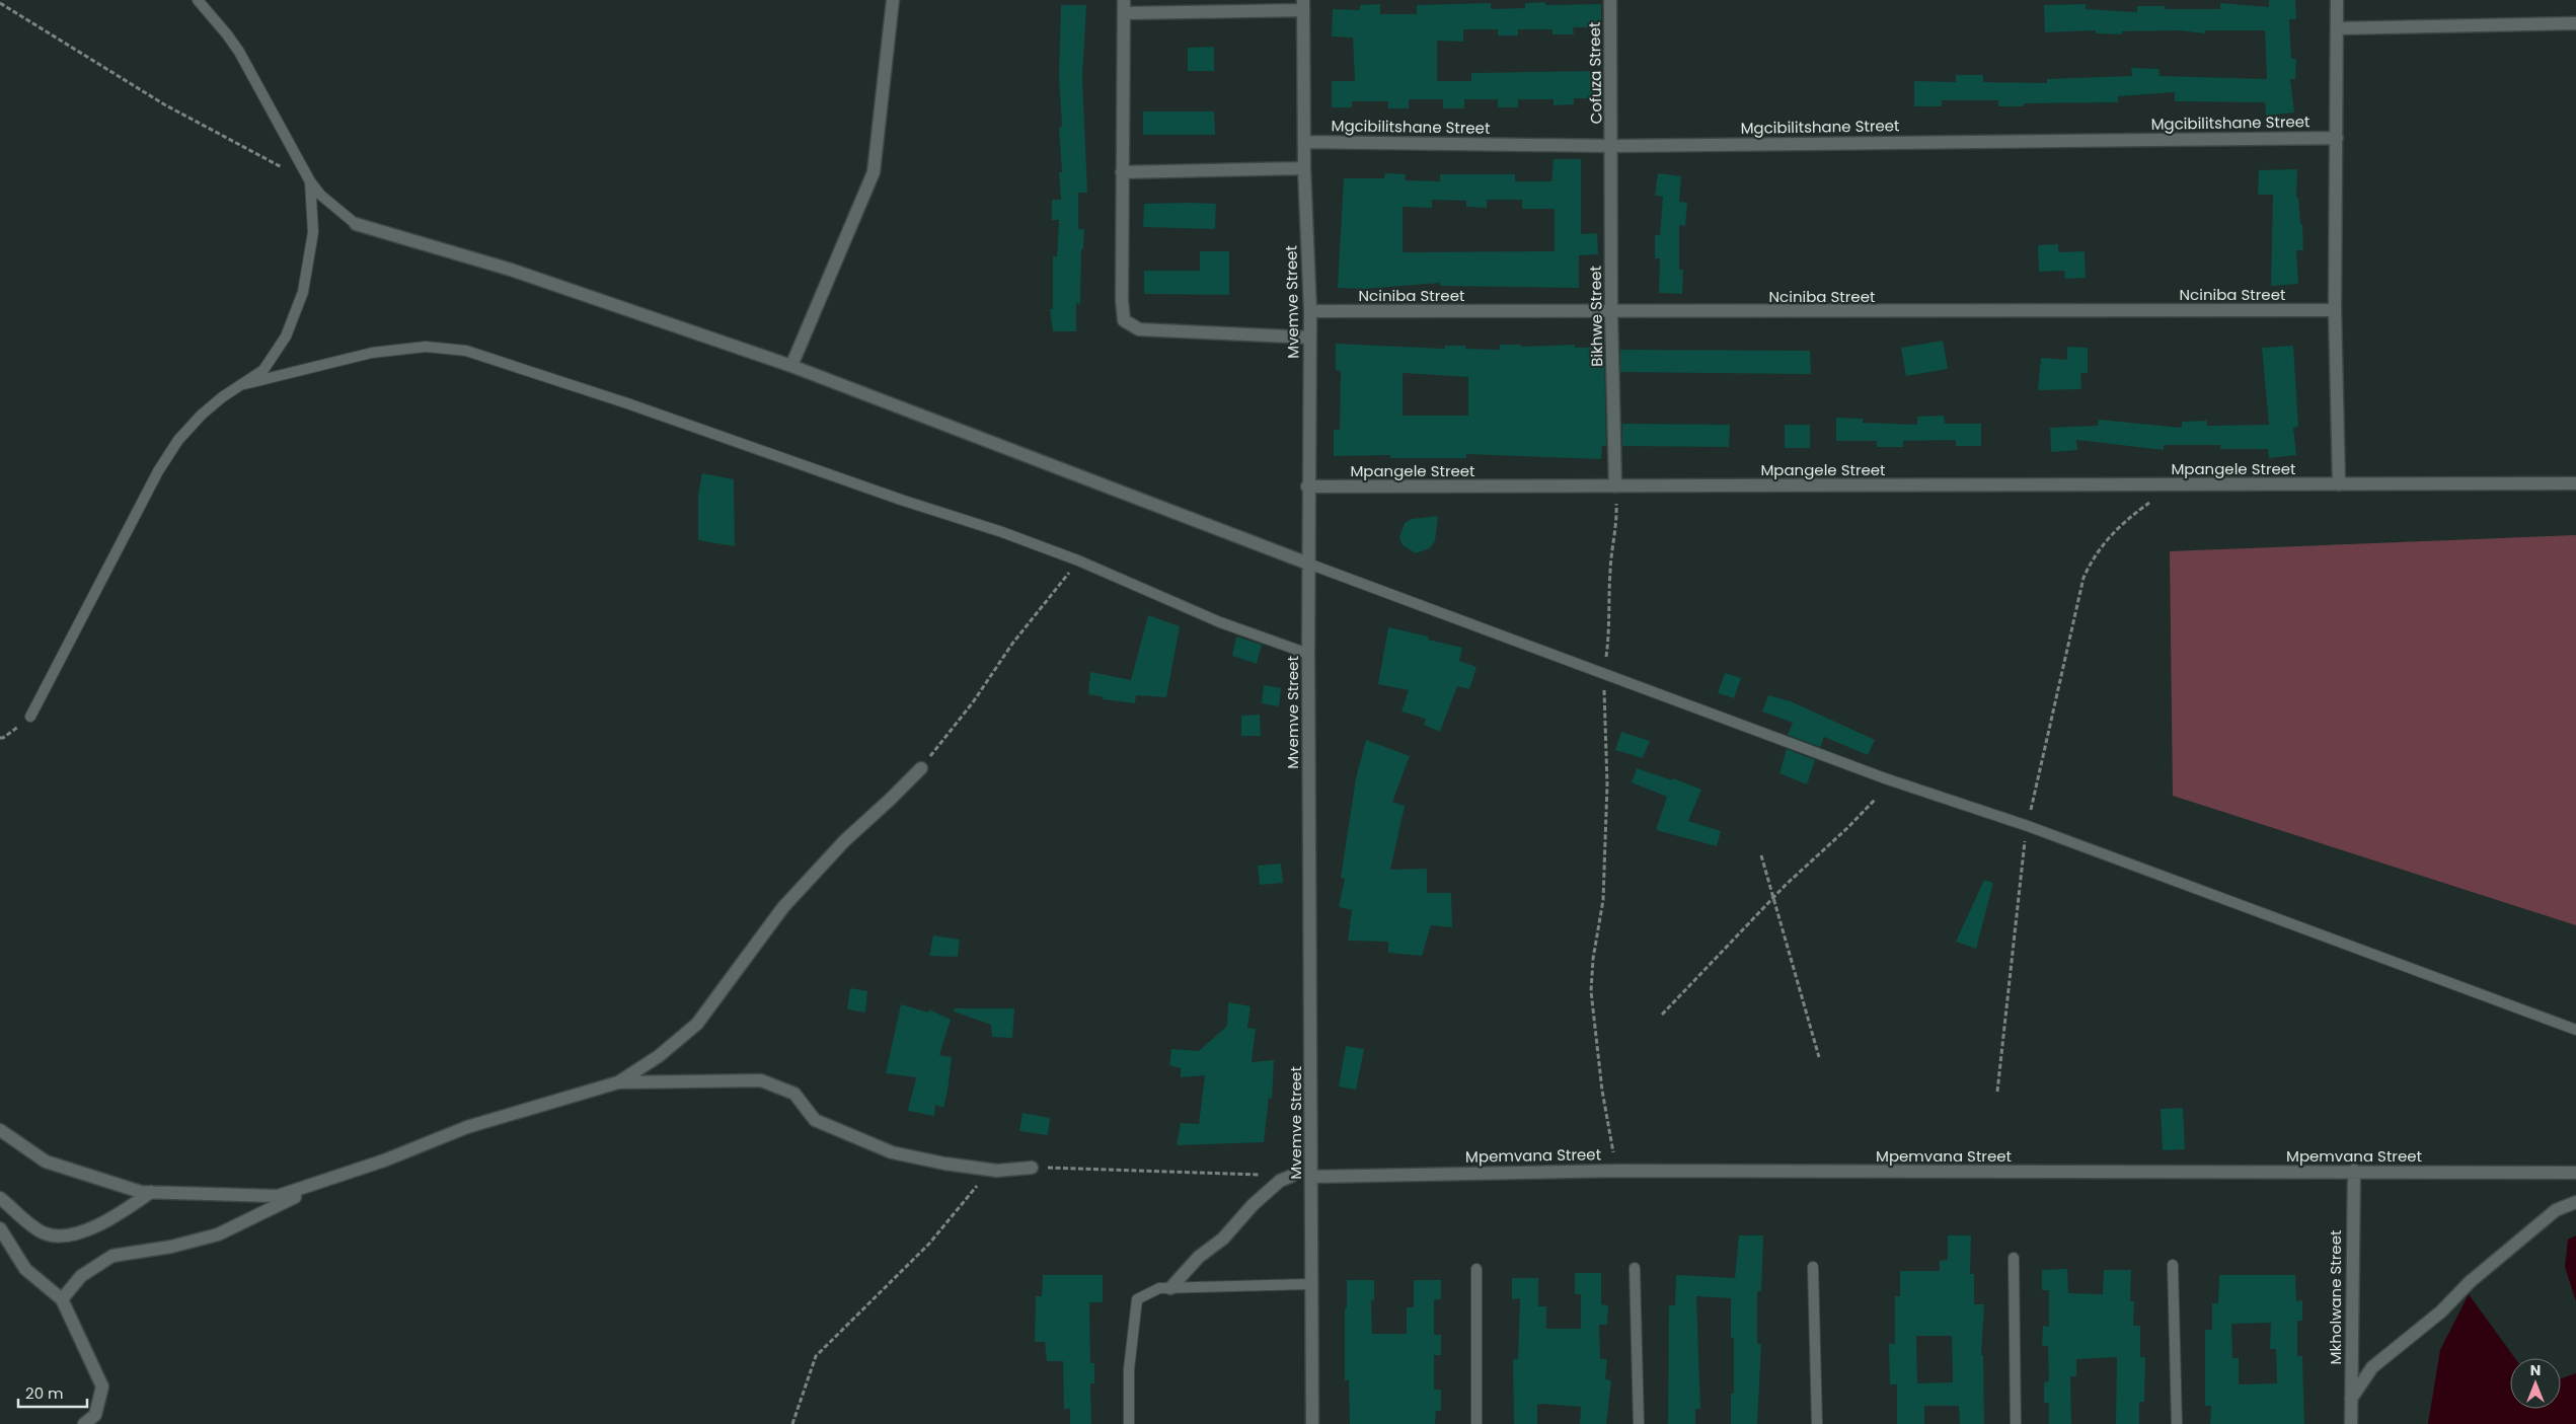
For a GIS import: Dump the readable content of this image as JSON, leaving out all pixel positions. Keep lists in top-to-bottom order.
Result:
{
  "streets": {
    "street": [
      "Cofuza Street",
      "Mgcibilitshane Street",
      "Nciniba Street",
      "Mvemve Street",
      "Bikhwe Street",
      "Mpangele Street",
      "Mpemvana Street",
      "Mkholwane Street"
    ]
  },
  "crossings": [
    ["Cofuza Street", "Mgcibilitshane Street"],
    ["Cofuza Street", "Bikhwe Street"],
    ["Mgcibilitshane Street", "Mvemve Street"],
    ["Mgcibilitshane Street", "Bikhwe Street"],
    ["Nciniba Street", "Mvemve Street"],
    ["Nciniba Street", "Bikhwe Street"],
    ["Mvemve Street", "Mpangele Street"],
    ["Mvemve Street", "Mpemvana Street"],
    ["Bikhwe Street", "Mpangele Street"],
    ["Mpemvana Street", "Mkholwane Street"]
  ],
  "scale_bar": "20 m",
  "north": "top"
}
